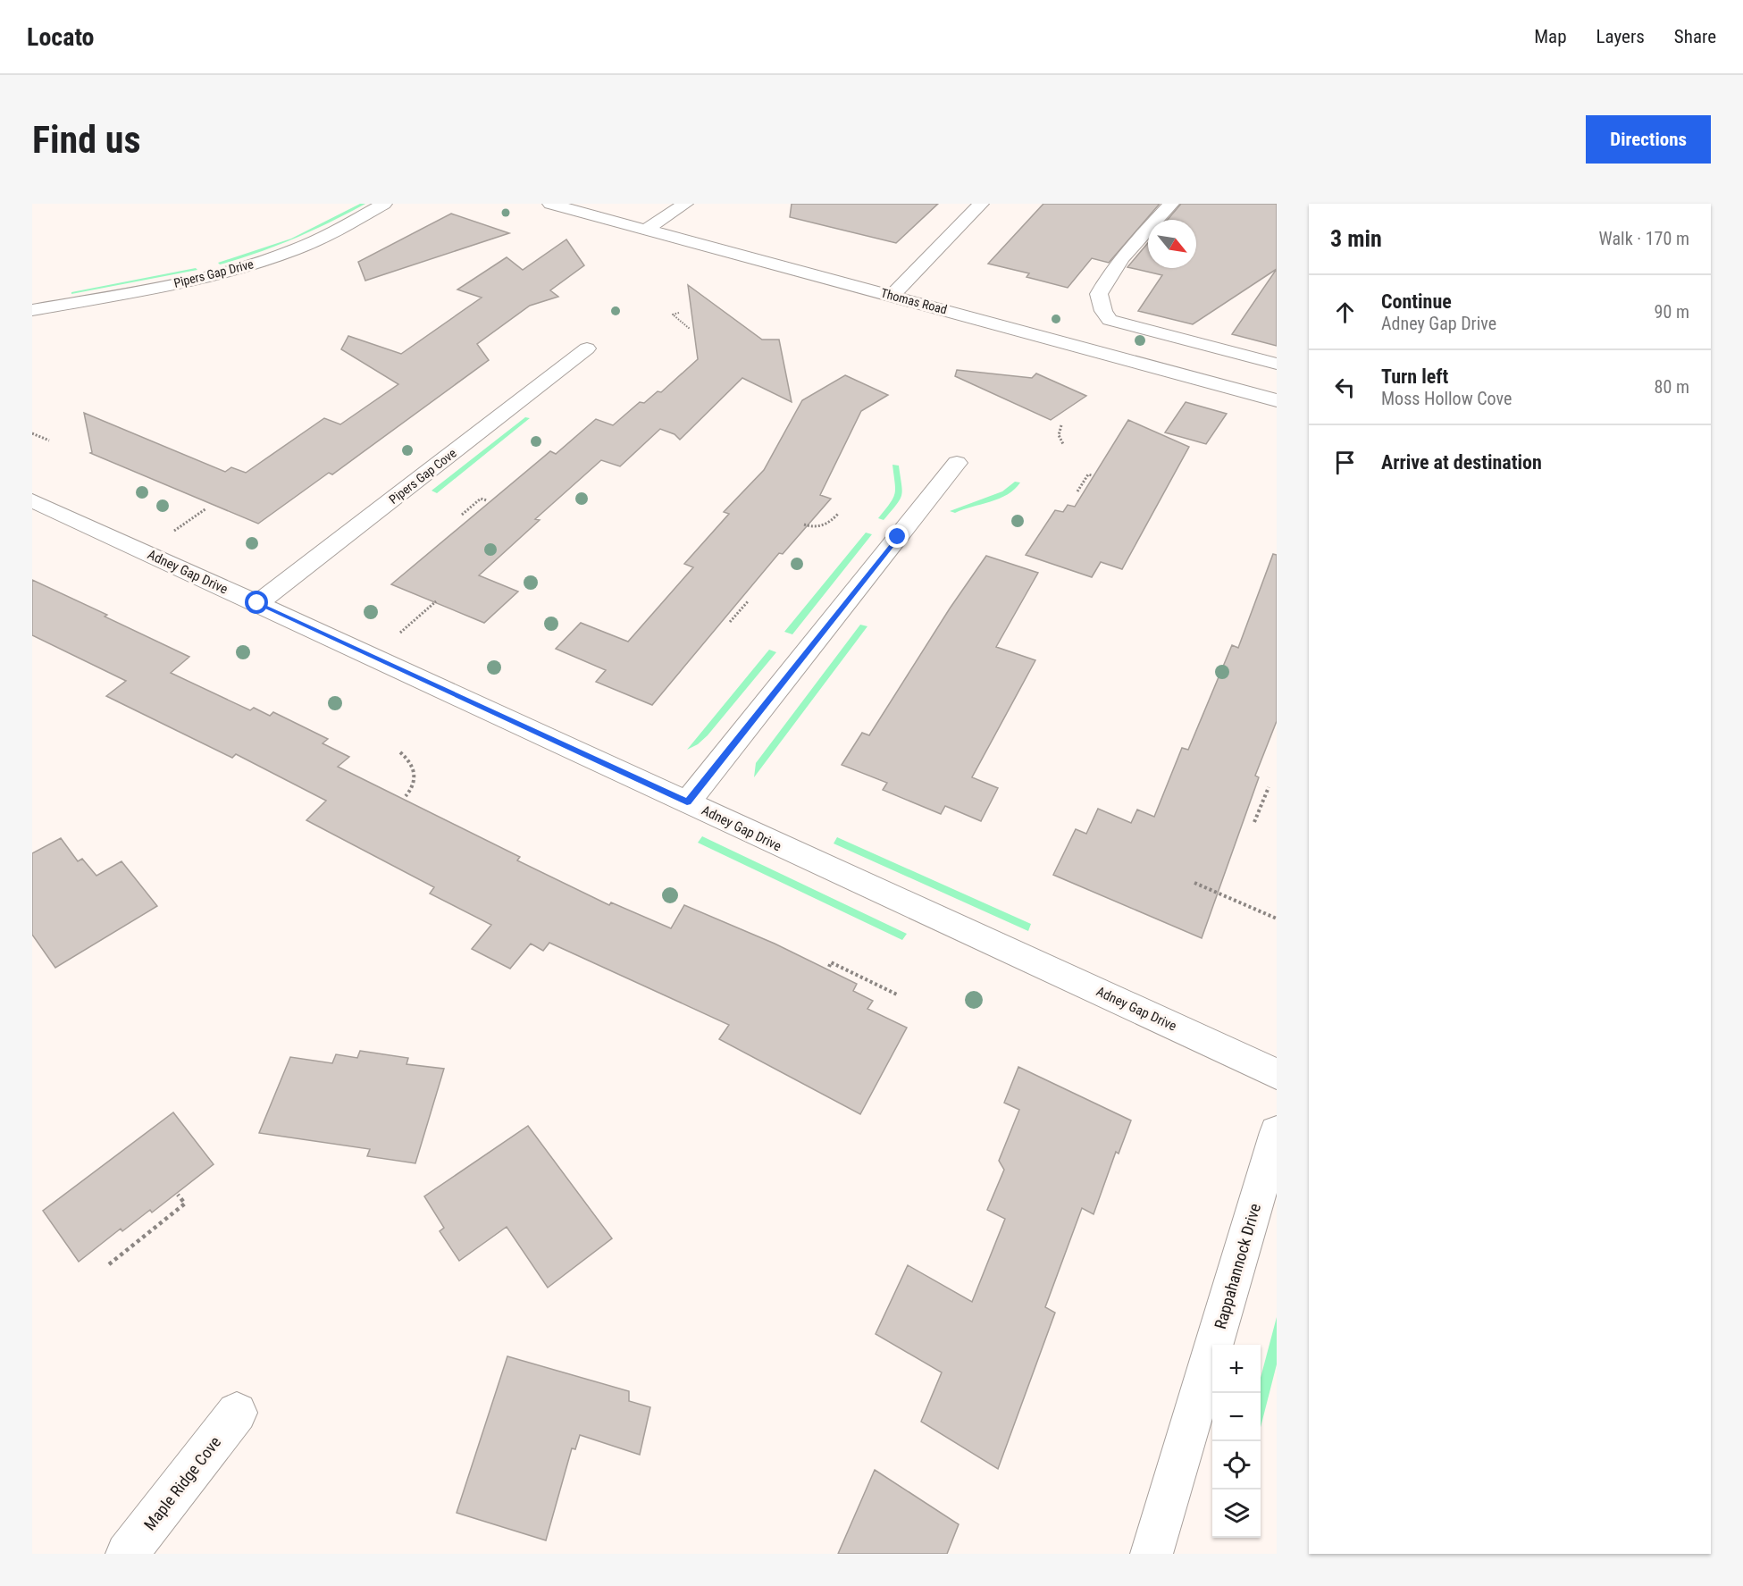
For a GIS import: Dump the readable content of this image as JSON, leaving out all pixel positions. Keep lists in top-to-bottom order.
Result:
{
  "streets": {
    "street": [
      "Pipers Gap Drive",
      "Thomas Road",
      "Pipers Gap Cove",
      "Adney Gap Drive",
      "Rappahannock Drive",
      "Maple Ridge Cove"
    ]
  },
  "crossings": [
    ["Pipers Gap Cove", "Adney Gap Drive"]
  ],
  "north": "bottom right",
  "page": {
    "header": "Locato",
    "nav": ["Map", "Layers", "Share"],
    "buttons": "Directions",
    "title": "Find us",
    "heading": ["3 min", "Walk · 170 m"],
    "list": [
      ["Continue", "Adney Gap Drive", "90 m"],
      ["Turn left", "Moss Hollow Cove", "80 m"],
      "Arrive at destination"
    ],
    "map_buttons": ["+", "−"]
  }
}
